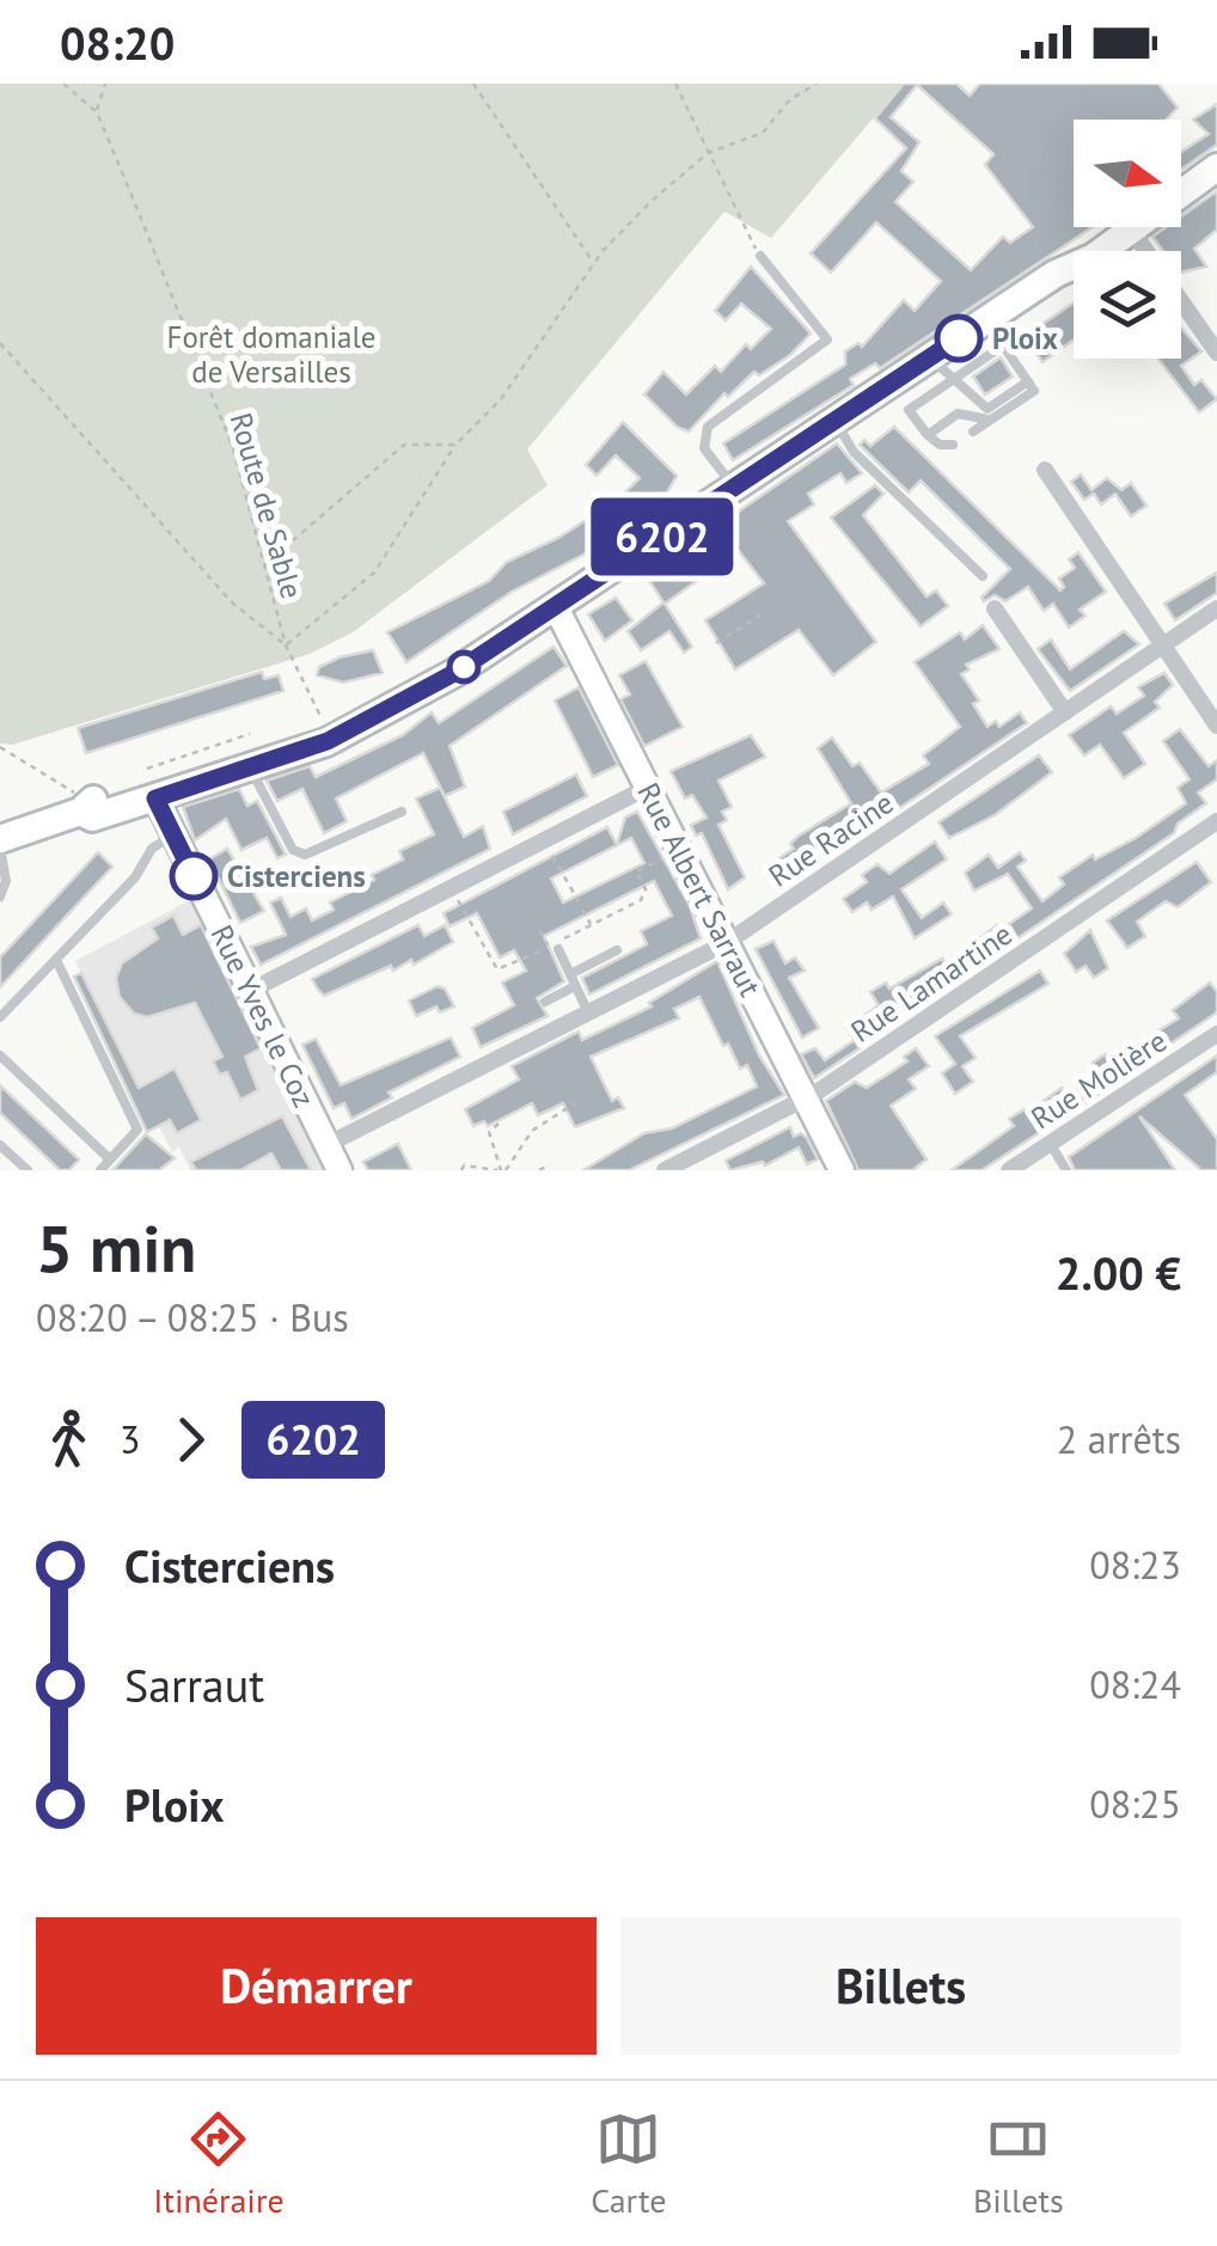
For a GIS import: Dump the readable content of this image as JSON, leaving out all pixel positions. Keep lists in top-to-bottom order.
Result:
{
  "streets": {
    "main road": ["Rue Albert Sarraut", "Rue Yves le Coz"],
    "street": ["Rue Racine", "Rue Lamartine", "Rue Molière"],
    "path": ["Route de Sable"]
  },
  "crossings": [
    ["Rue Racine", "Rue Albert Sarraut"],
    ["Rue Racine", "Rue Yves le Coz"],
    ["Rue Albert Sarraut", "Rue Lamartine"]
  ],
  "parks": ["Forêt domaniale de Versailles"],
  "places": ["Ploix", "Cisterciens"],
  "lines": ["bus line 6202"],
  "north": "right",
  "page": {
    "status": "08:20",
    "on_map": "6202",
    "heading": ["5 min", "08:20 – 08:25 · Bus", "2.00 €"],
    "legs": ["3", "6202", "2 arrêts"],
    "list": [
      {
        "name": "Cisterciens",
        "value": "08:23"
      },
      {
        "name": "Sarraut",
        "value": "08:24"
      },
      {
        "name": "Ploix",
        "value": "08:25"
      }
    ],
    "buttons": ["Démarrer", "Billets"],
    "tabs": ["Itinéraire", "Carte", "Billets"]
  }
}
